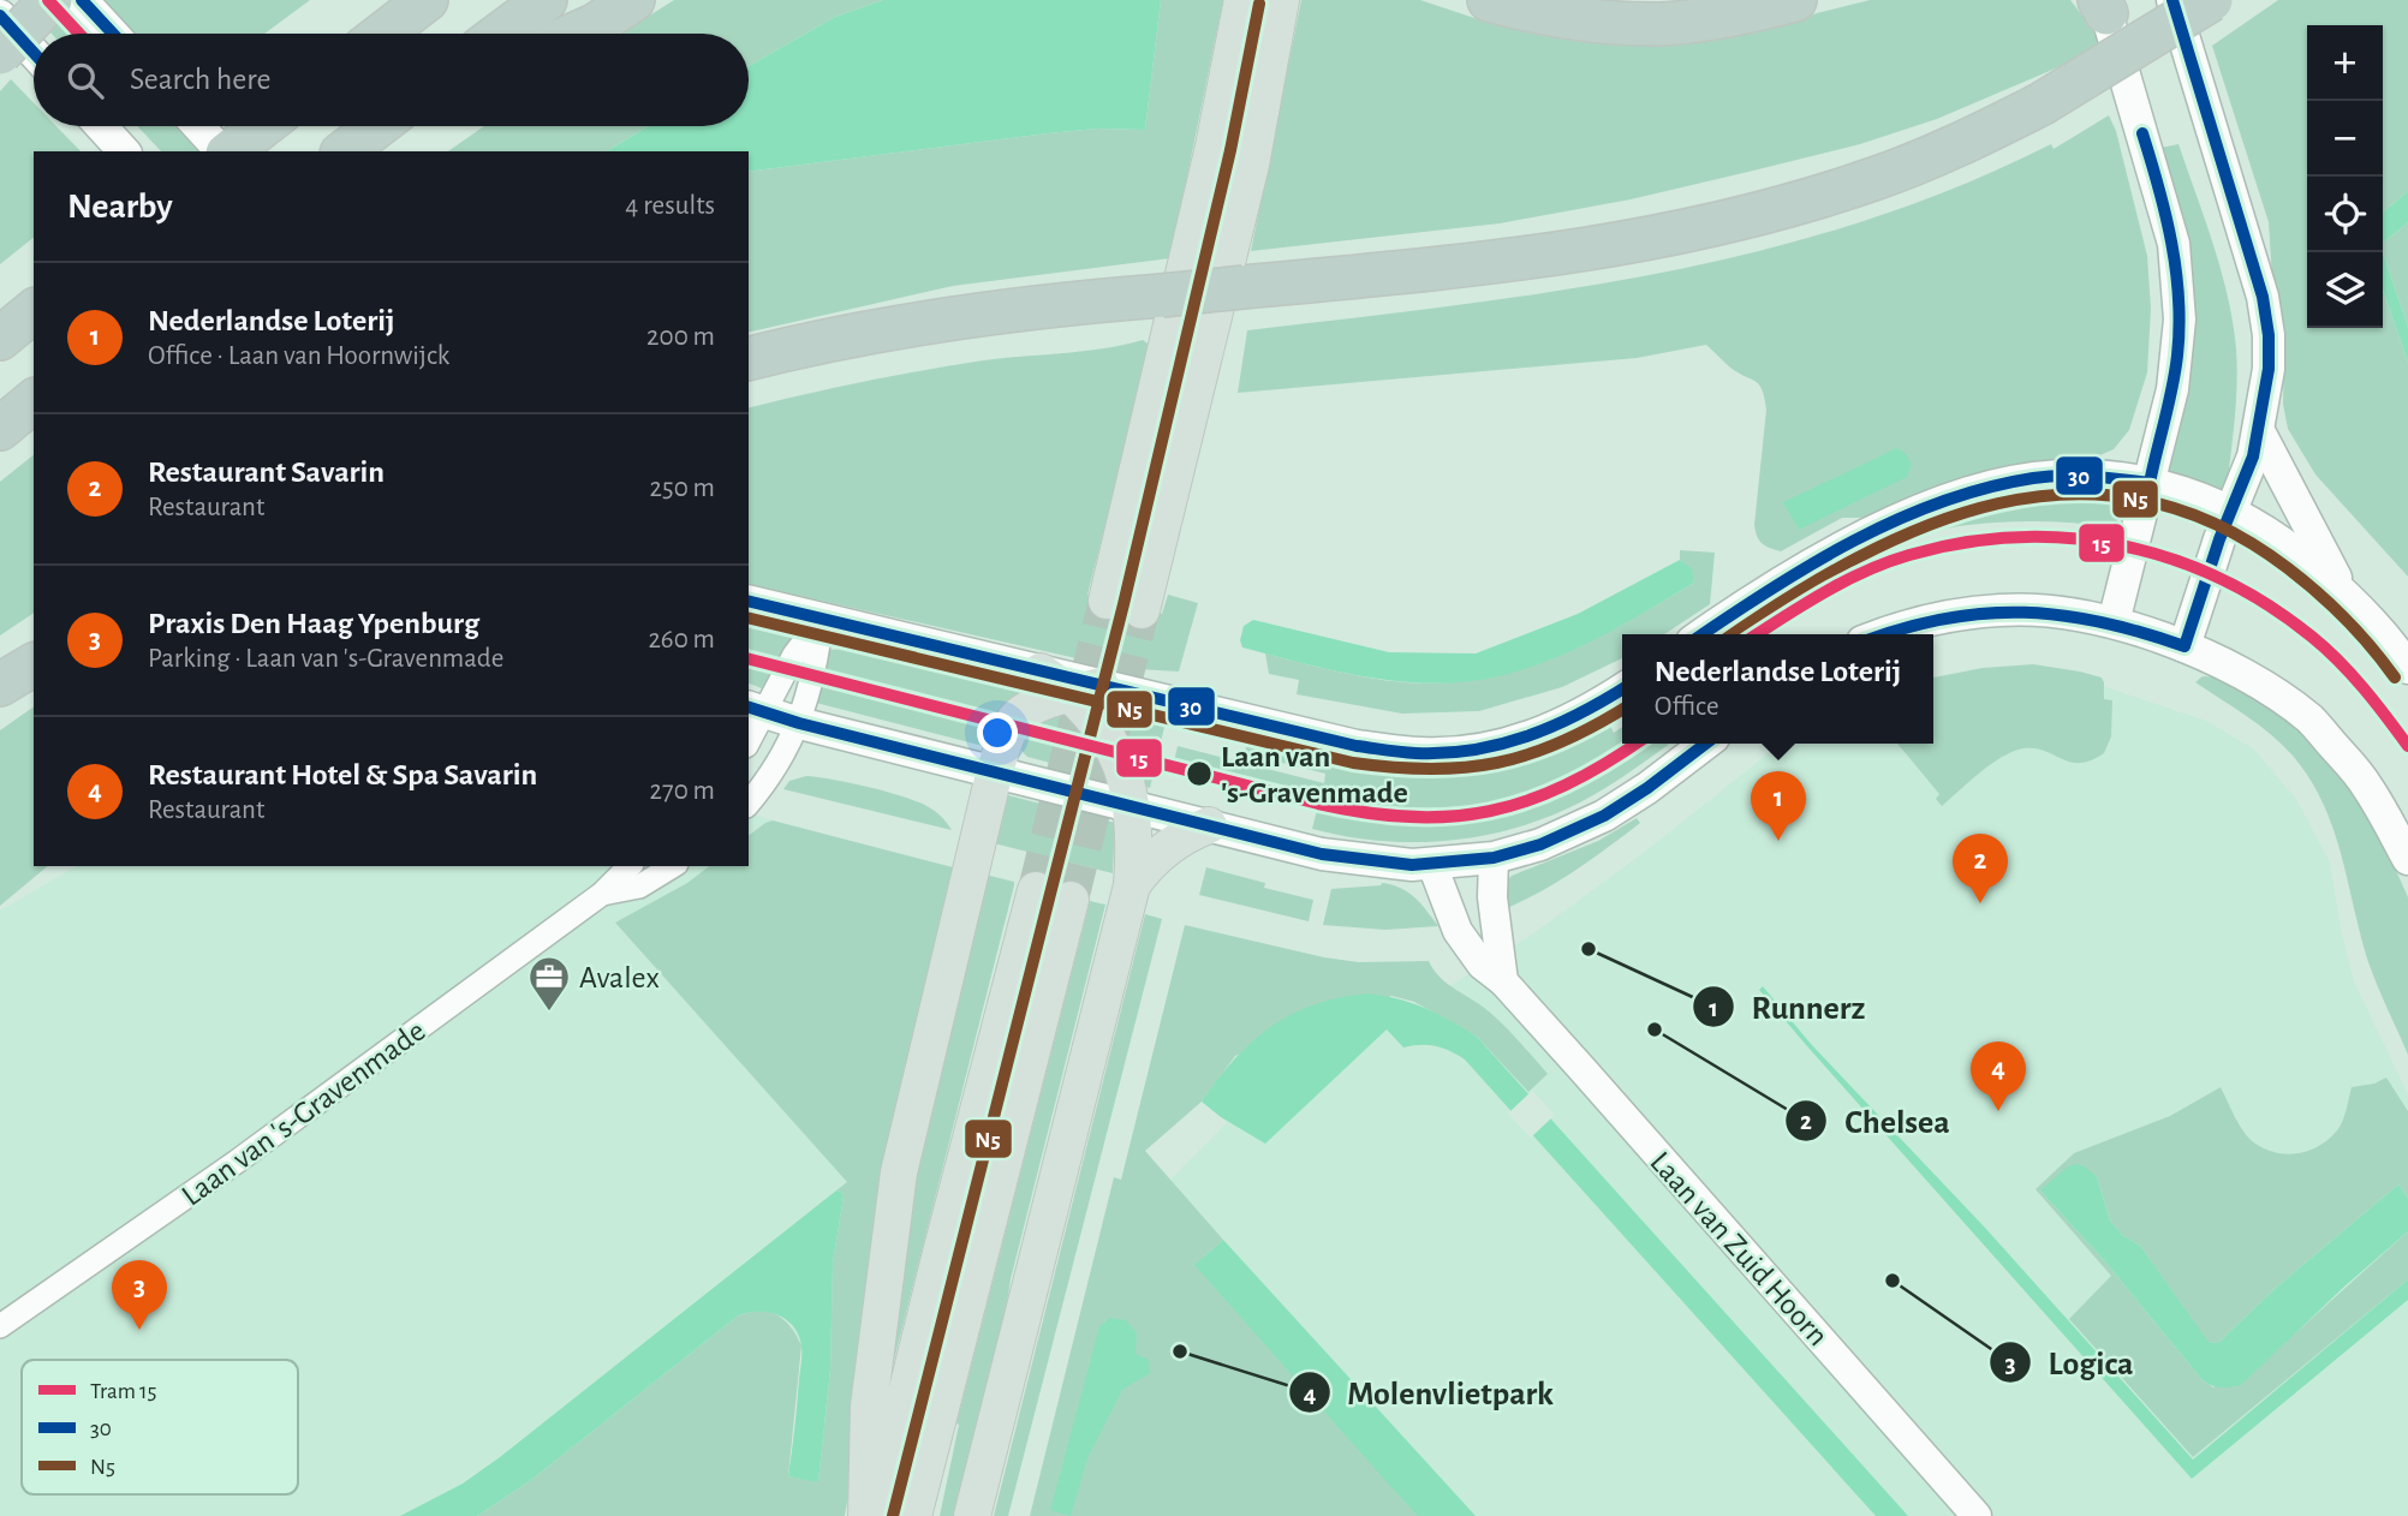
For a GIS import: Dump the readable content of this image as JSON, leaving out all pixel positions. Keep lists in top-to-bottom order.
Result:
{
  "streets": {
    "street": ["Laan van 's-Gravenmade", "Laan van Zuid Hoorn"]
  },
  "places": {
    "other": [
      "Laan van 's-Gravenmade",
      "Runnerz",
      "Chelsea",
      "Logica",
      "Molenvlietpark"
    ],
    "office": ["Avalex"]
  },
  "lines": ["tram line 15", "transit line 30", "transit line N5"],
  "legend": ["Tram 15", "30", "N5"],
  "page": {
    "map_buttons": ["+", "−"],
    "search": "Search here",
    "heading": ["Nearby", "4 results"],
    "list": [
      {
        "mark": "1",
        "name": "Nederlandse Loterij",
        "note": "Office · Laan van Hoornwijck",
        "value": "200 m"
      },
      {
        "mark": "2",
        "name": "Restaurant Savarin",
        "note": "Restaurant",
        "value": "250 m"
      },
      {
        "mark": "3",
        "name": "Praxis Den Haag Ypenburg",
        "note": "Parking · Laan van 's-Gravenmade",
        "value": "260 m"
      },
      {
        "mark": "4",
        "name": "Restaurant Hotel & Spa Savarin",
        "note": "Restaurant",
        "value": "270 m"
      }
    ],
    "popup": ["Nederlandse Loterij", "Office"],
    "pins": [
      "1",
      "2",
      "4",
      "3"
    ]
  }
}
